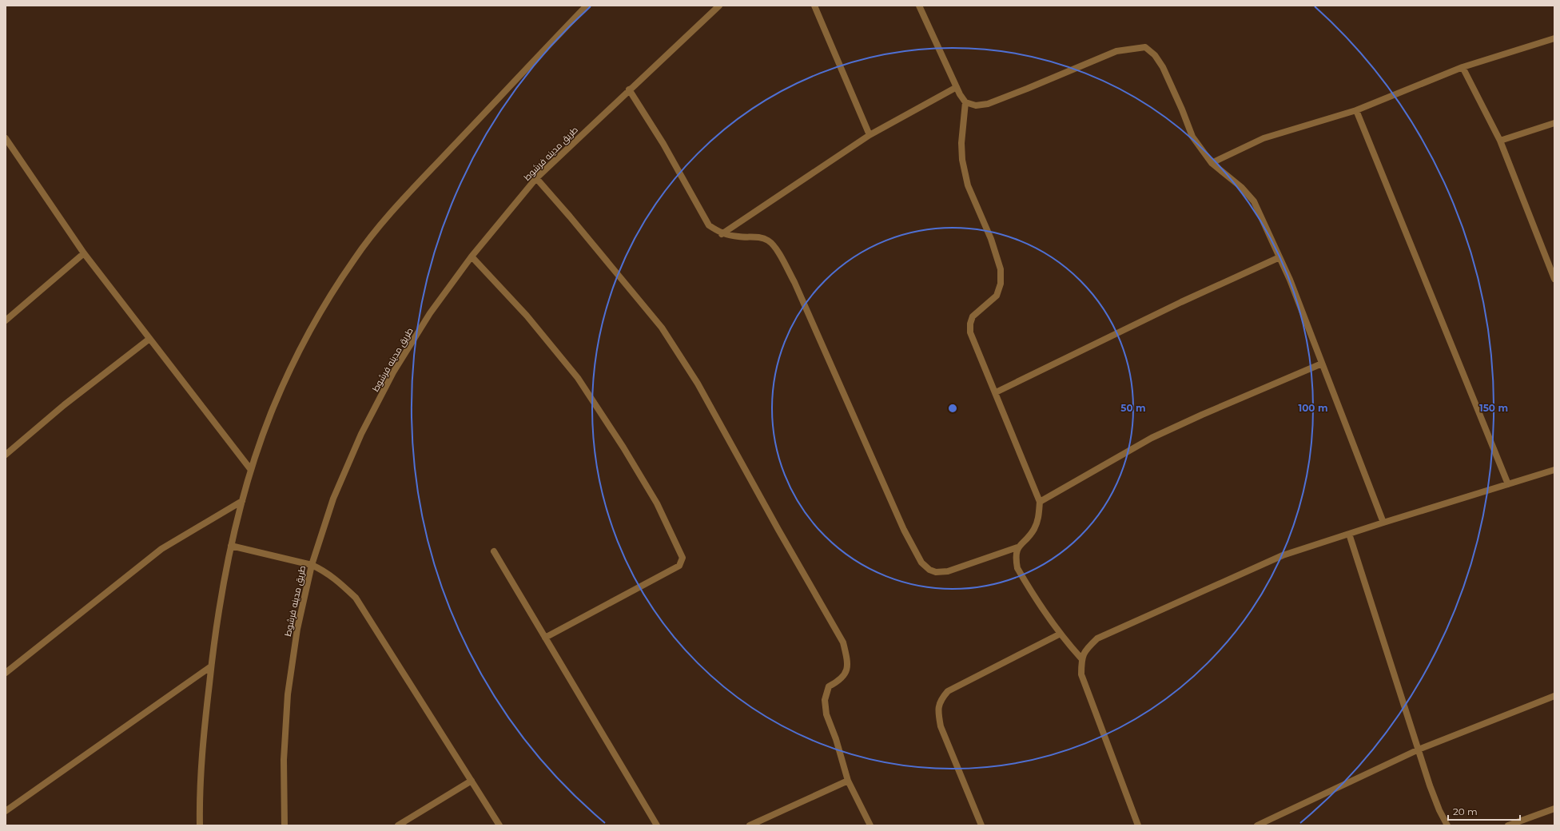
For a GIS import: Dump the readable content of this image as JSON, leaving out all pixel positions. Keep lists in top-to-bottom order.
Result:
{
  "streets": {
    "street": ["طريق مدينه فرشوط"]
  },
  "scale_bar": "20 m",
  "rings": ["50 m", "100 m", "150 m"]
}
